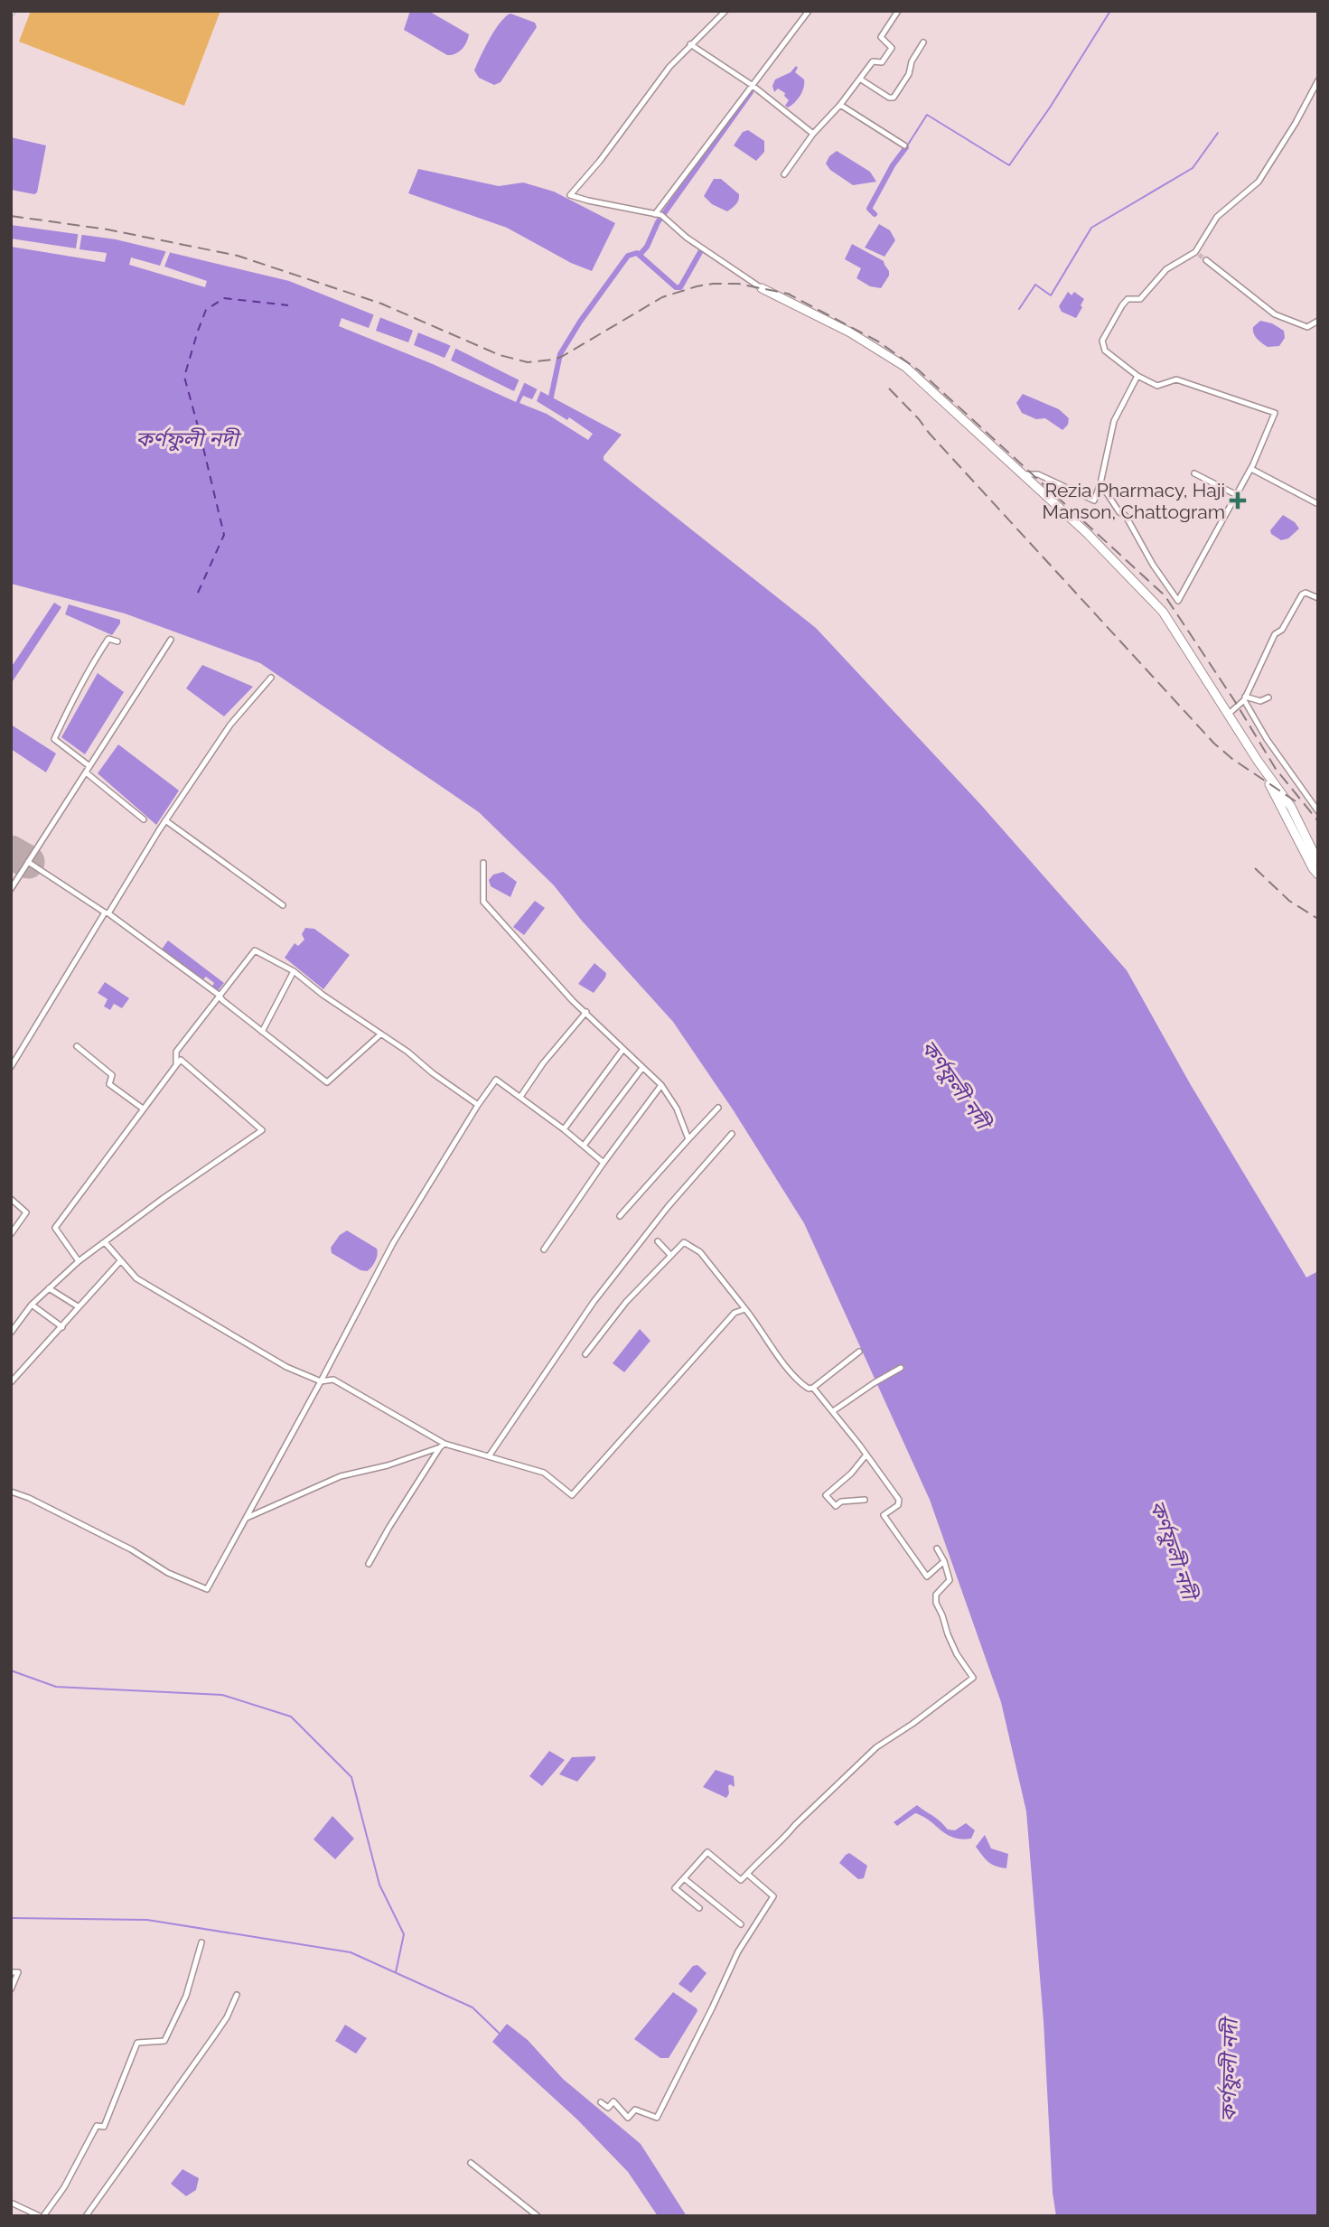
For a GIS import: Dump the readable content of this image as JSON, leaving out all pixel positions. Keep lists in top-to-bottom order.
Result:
{
  "water": ["কর্ণফুলী নদী"],
  "places": {
    "health": ["Rezia Pharmacy, Haji Manson, Chattogram"]
  }
}
